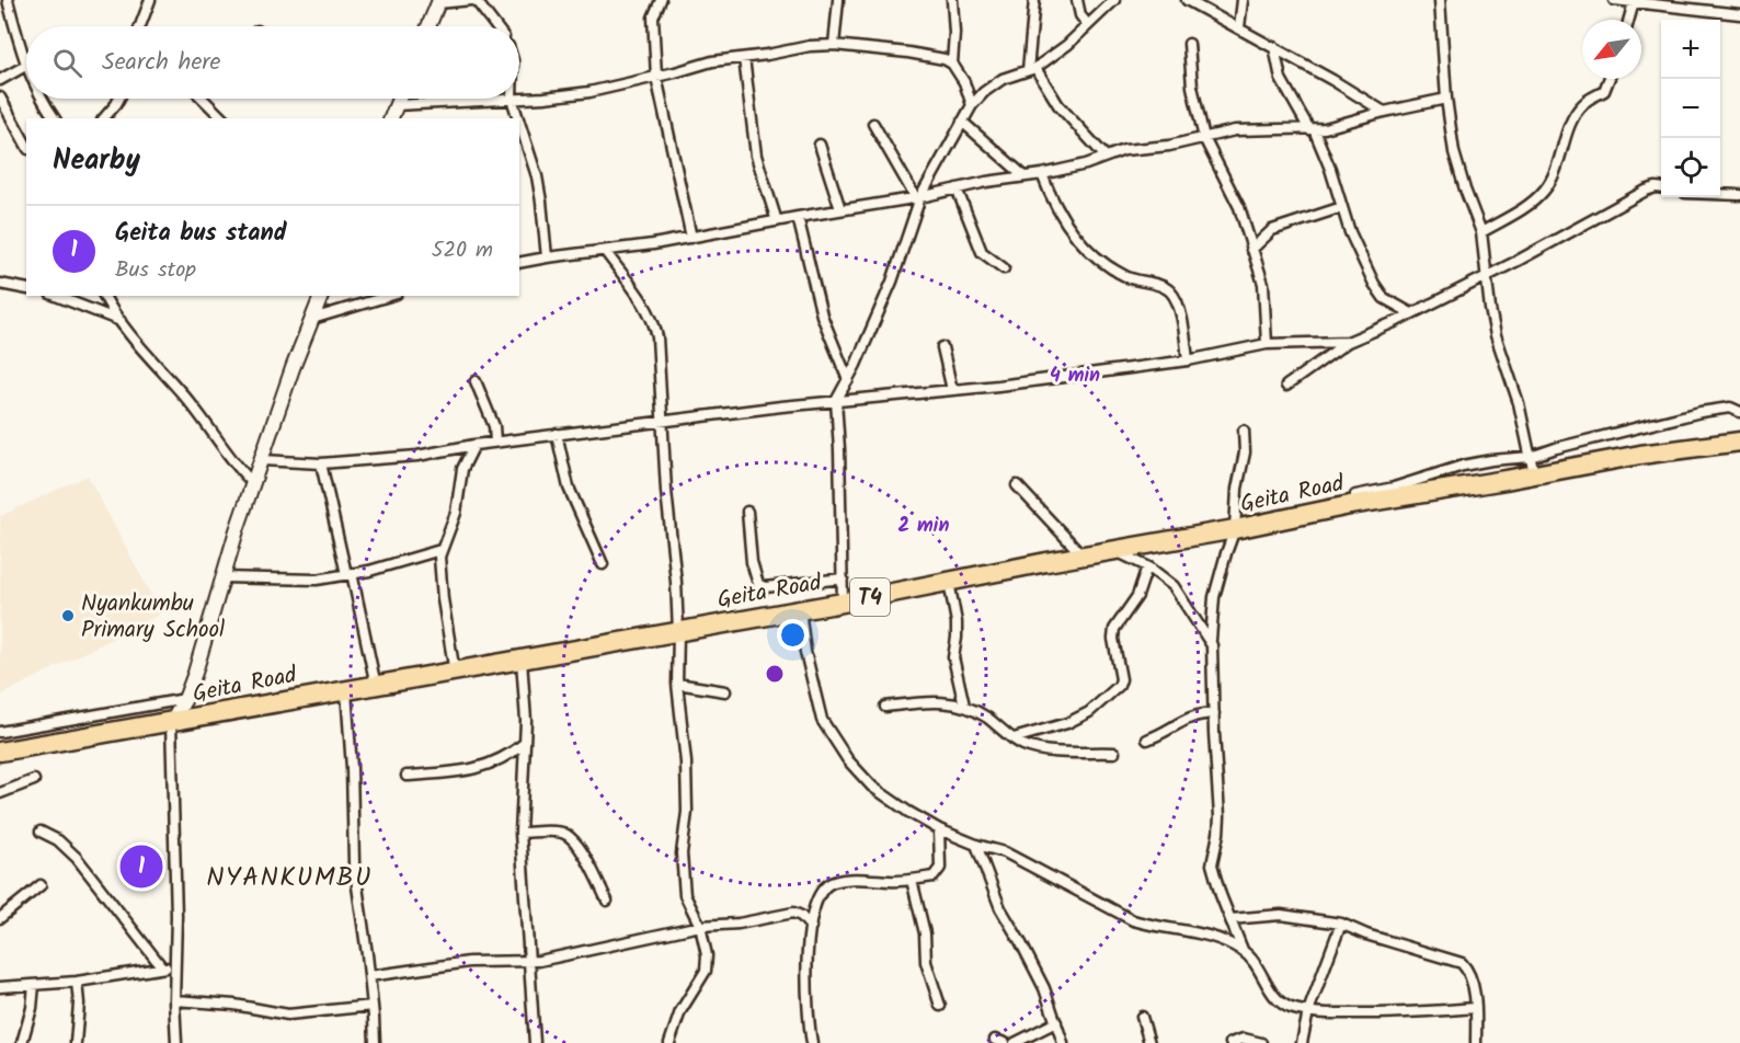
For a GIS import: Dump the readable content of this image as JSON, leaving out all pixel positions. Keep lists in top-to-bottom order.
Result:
{
  "streets": {
    "highway": ["Geita Road", "T4"]
  },
  "districts": ["NYANKUMBU"],
  "places": ["Nyankumbu Primary School"],
  "north": "bottom left",
  "page": {
    "map_buttons": ["+", "−"],
    "search": "Search here",
    "heading": "Nearby",
    "list": [
      {
        "mark": "1",
        "name": "Geita bus stand",
        "note": "Bus stop",
        "value": "520 m"
      }
    ],
    "pins": "1"
  },
  "rings": ["4 min", "2 min"]
}
